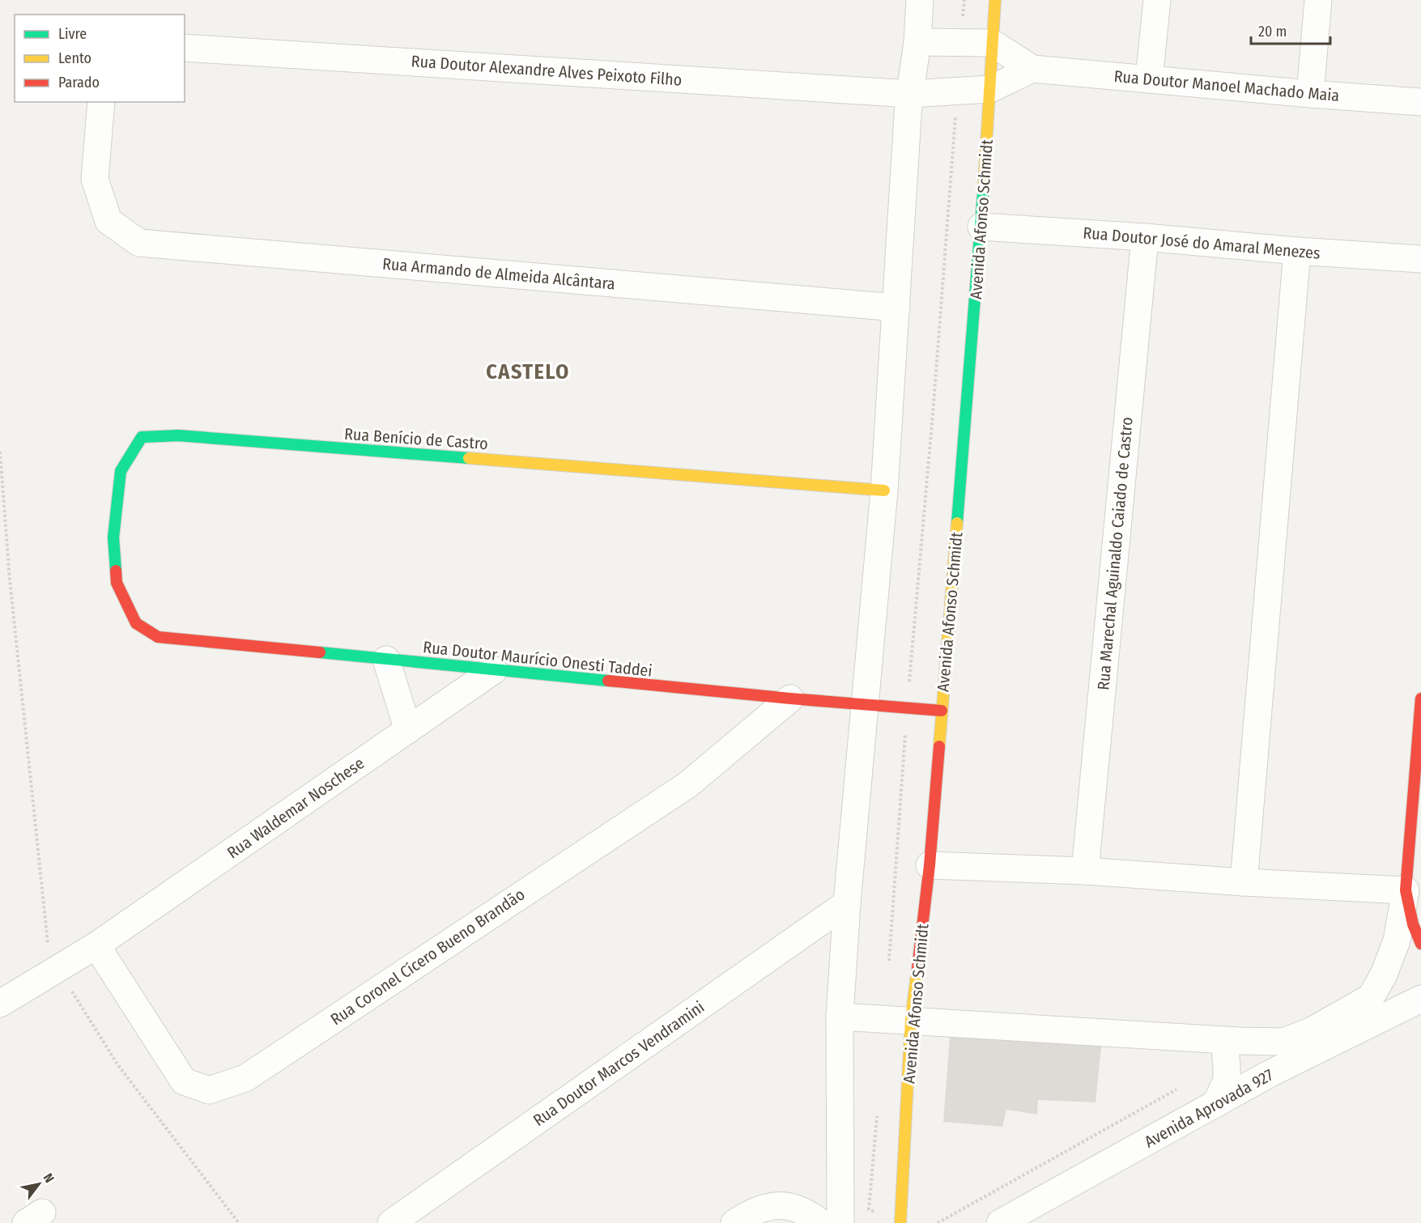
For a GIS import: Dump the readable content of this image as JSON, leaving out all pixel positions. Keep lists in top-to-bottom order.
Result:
{
  "streets": {
    "street": [
      "Rua Doutor Alexandre Alves Peixoto Filho",
      "Rua Doutor Manoel Machado Maia",
      "Avenida Afonso Schmidt",
      "Rua Doutor José do Amaral Menezes",
      "Rua Armando de Almeida Alcântara",
      "Rua Benício de Castro",
      "Rua Marechal Aguinaldo Caiado de Castro",
      "Rua Doutor Maurício Onesti Taddei",
      "Rua Waldemar Noschese",
      "Rua Coronel Cícero Bueno Brandão",
      "Rua Doutor Marcos Vendramini",
      "Avenida Aprovada 927"
    ]
  },
  "crossings": [
    ["Rua Doutor Alexandre Alves Peixoto Filho", "Avenida Afonso Schmidt"],
    ["Rua Doutor Manoel Machado Maia", "Avenida Afonso Schmidt"],
    ["Avenida Afonso Schmidt", "Rua Doutor José do Amaral Menezes"],
    ["Avenida Afonso Schmidt", "Rua Doutor Maurício Onesti Taddei"],
    ["Rua Doutor José do Amaral Menezes", "Rua Marechal Aguinaldo Caiado de Castro"],
    ["Rua Benício de Castro", "Rua Doutor Maurício Onesti Taddei"],
    ["Rua Doutor Maurício Onesti Taddei", "Rua Waldemar Noschese"],
    ["Rua Doutor Maurício Onesti Taddei", "Rua Coronel Cícero Bueno Brandão"],
    ["Rua Waldemar Noschese", "Rua Coronel Cícero Bueno Brandão"]
  ],
  "districts": ["CASTELO"],
  "legend": ["Livre", "Lento", "Parado"],
  "scale_bar": "20 m",
  "north": "top right"
}
